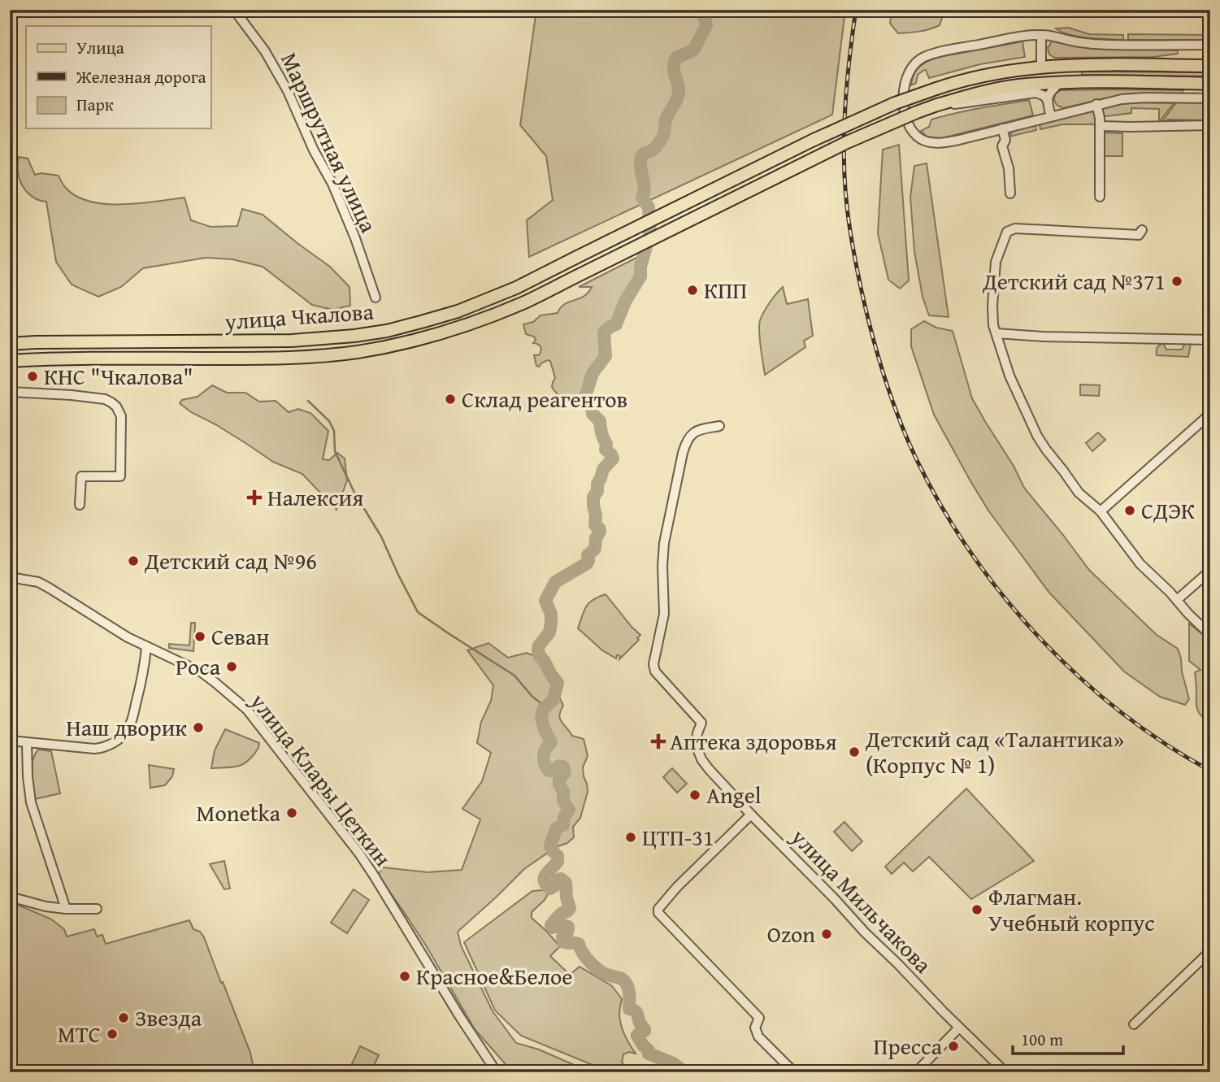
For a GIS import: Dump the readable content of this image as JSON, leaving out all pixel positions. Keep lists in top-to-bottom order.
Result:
{
  "streets": {
    "main road": ["улица Чкалова"],
    "street": ["Маршрутная улица", "улица Клары Цеткин", "улица Мильчакова"]
  },
  "places": {
    "other": [
      "Детский сад №371",
      "КПП",
      "КНС \"Чкалова\"",
      "Склад реагентов",
      "СДЭК",
      "Детский сад №96",
      "Севан",
      "Роса",
      "Наш дворик",
      "Детский сад «Талантика» (Корпус № 1)",
      "Angel",
      "Monetka",
      "ЦТП-31",
      "Флагман. Учебный корпус",
      "Ozon",
      "Красное&Белое",
      "Звезда",
      "МТС",
      "Пресса"
    ],
    "health": ["Налексия", "Аптека здоровья"]
  },
  "legend": ["Улица", "Железная дорога", "Парк"],
  "scale_bar": "100 m"
}
